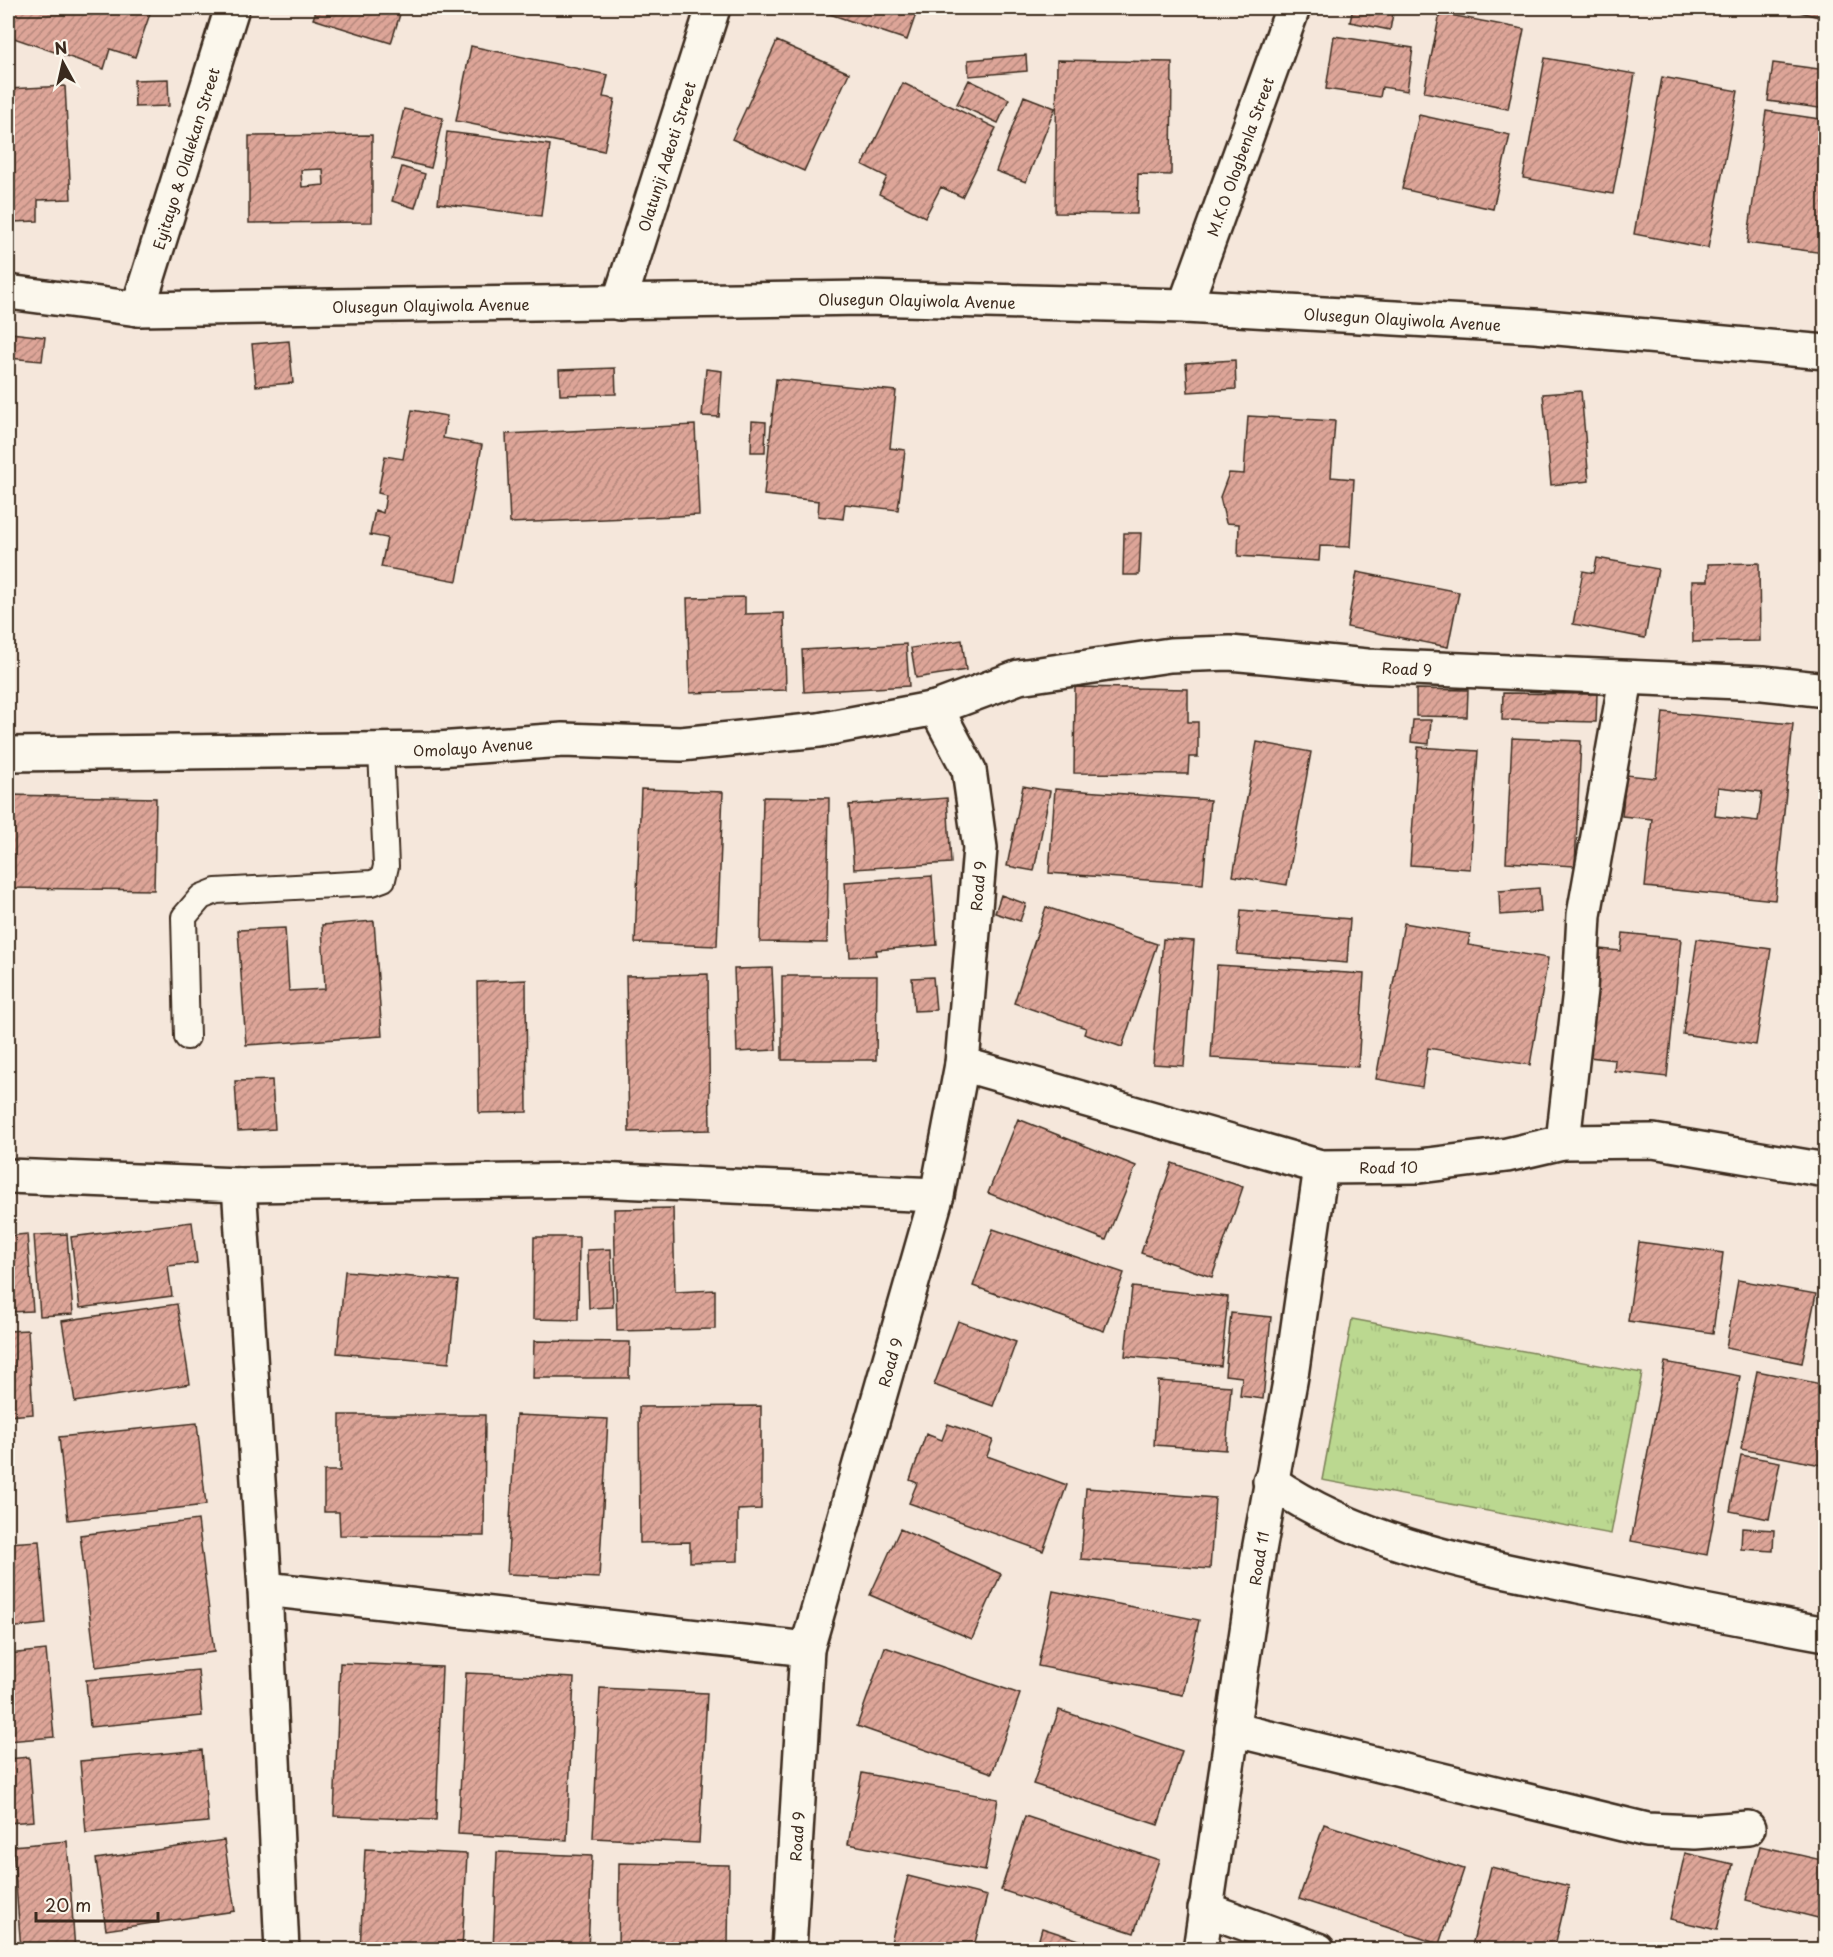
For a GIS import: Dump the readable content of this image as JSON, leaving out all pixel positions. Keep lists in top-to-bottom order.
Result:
{
  "streets": {
    "street": [
      "Olatunji Adeoti Street",
      "M.K.O Ologbenla Street",
      "Eyitayo & Olalekan Street",
      "Olusegun Olayiwola Avenue",
      "Road 9",
      "Omolayo Avenue",
      "Road 10",
      "Road 11"
    ]
  },
  "crossings": [
    ["Olatunji Adeoti Street", "Olusegun Olayiwola Avenue"],
    ["M.K.O Ologbenla Street", "Olusegun Olayiwola Avenue"],
    ["Eyitayo & Olalekan Street", "Olusegun Olayiwola Avenue"],
    ["Road 9", "Omolayo Avenue"],
    ["Road 9", "Road 10"],
    ["Road 10", "Road 11"]
  ],
  "scale_bar": "20 m",
  "north": "top"
}
